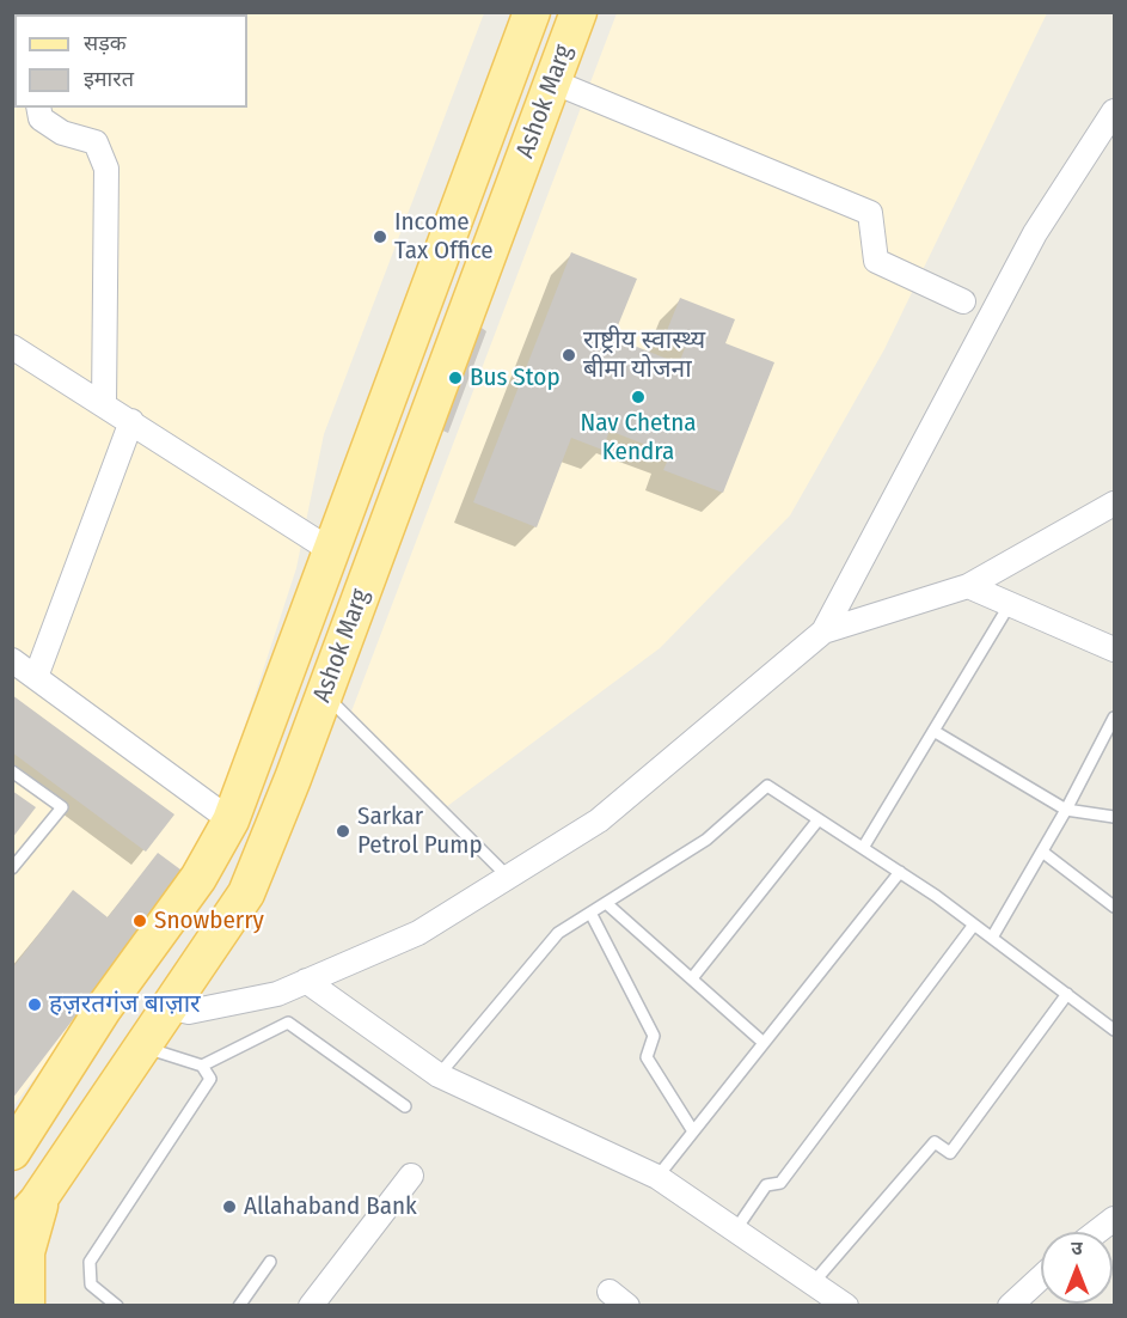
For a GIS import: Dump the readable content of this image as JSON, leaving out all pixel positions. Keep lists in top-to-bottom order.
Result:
{
  "streets": {
    "main road": ["Ashok Marg"]
  },
  "places": [
    "Income Tax Office",
    "राष्ट्रीय स्वास्थ्य बीमा योजना",
    "Bus Stop",
    "Nav Chetna Kendra",
    "Sarkar Petrol Pump",
    "Snowberry",
    "हज़रतगंज बाज़ार",
    "Allahaband Bank"
  ],
  "legend": ["सड़क", "इमारत"],
  "north": "top"
}
